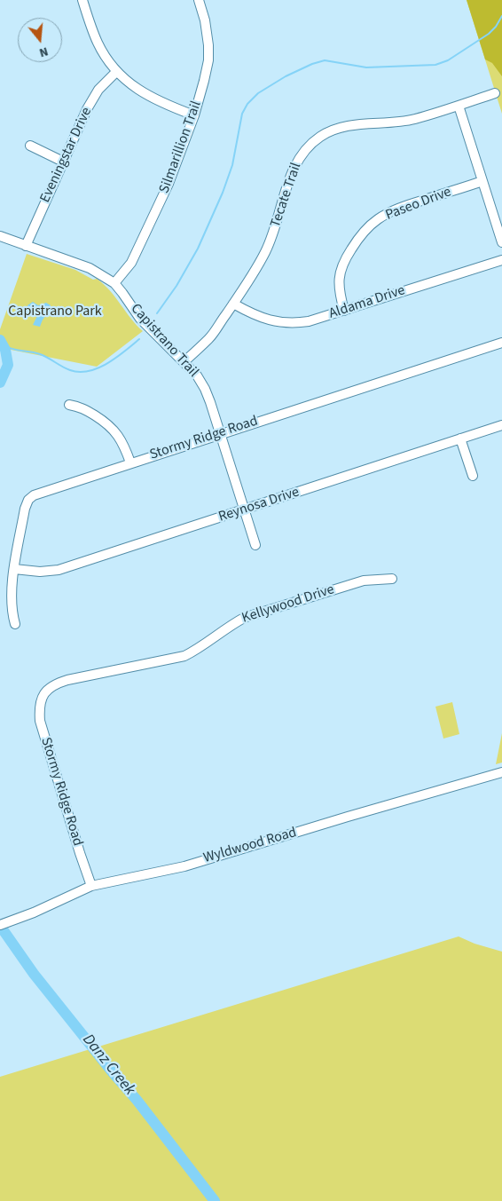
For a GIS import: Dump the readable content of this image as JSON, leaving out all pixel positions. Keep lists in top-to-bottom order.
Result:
{
  "streets": {
    "street": [
      "Silmarillion Trail",
      "Eveningstar Drive",
      "Tecate Trail",
      "Paseo Drive",
      "Aldama Drive",
      "Capistrano Trail",
      "Stormy Ridge Road",
      "Reynosa Drive",
      "Kellywood Drive",
      "Wyldwood Road"
    ]
  },
  "crossings": [
    ["Silmarillion Trail", "Capistrano Trail"],
    ["Eveningstar Drive", "Capistrano Trail"],
    ["Tecate Trail", "Aldama Drive"],
    ["Tecate Trail", "Capistrano Trail"],
    ["Paseo Drive", "Aldama Drive"],
    ["Capistrano Trail", "Stormy Ridge Road"],
    ["Capistrano Trail", "Reynosa Drive"],
    ["Stormy Ridge Road", "Reynosa Drive"],
    ["Stormy Ridge Road", "Kellywood Drive"],
    ["Stormy Ridge Road", "Wyldwood Road"]
  ],
  "water": ["Danz Creek"],
  "parks": ["Capistrano Park"],
  "north": "bottom"
}
